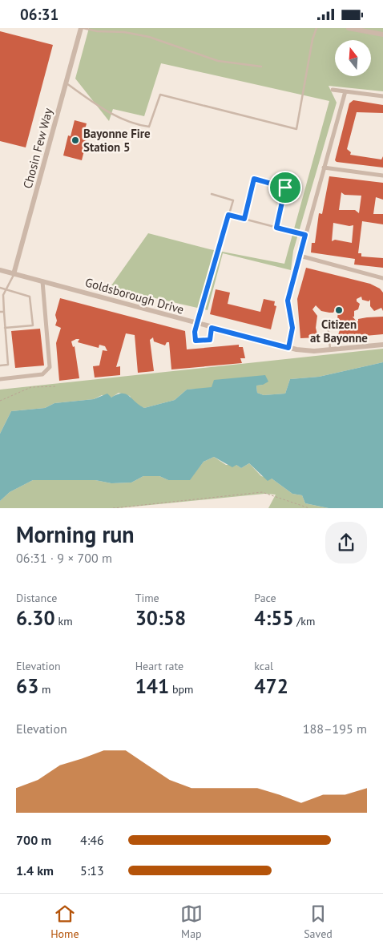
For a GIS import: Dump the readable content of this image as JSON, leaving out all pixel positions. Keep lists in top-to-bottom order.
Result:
{
  "streets": {
    "street": ["Chosin Few Way", "Goldsborough Drive"]
  },
  "crossings": [
    ["Chosin Few Way", "Goldsborough Drive"]
  ],
  "places": ["Bayonne Fire Station 5", "Citizen at Bayonne"],
  "north": "top",
  "page": {
    "status": "06:31",
    "heading": ["Morning run", "06:31 · 9 × 700 m"],
    "stats": [
      ["Distance", "6.30 km"],
      ["Time", "30:58"],
      ["Pace", "4:55 /km"],
      ["Elevation", "63 m"],
      ["Heart rate", "141 bpm"],
      ["kcal", "472"]
    ],
    "chart": ["Elevation", "188–195 m"],
    "list": [
      {
        "name": "700 m",
        "note": "4:46"
      },
      {
        "name": "1.4 km",
        "note": "5:13"
      }
    ],
    "tabs": ["Home", "Map", "Saved"]
  }
}
